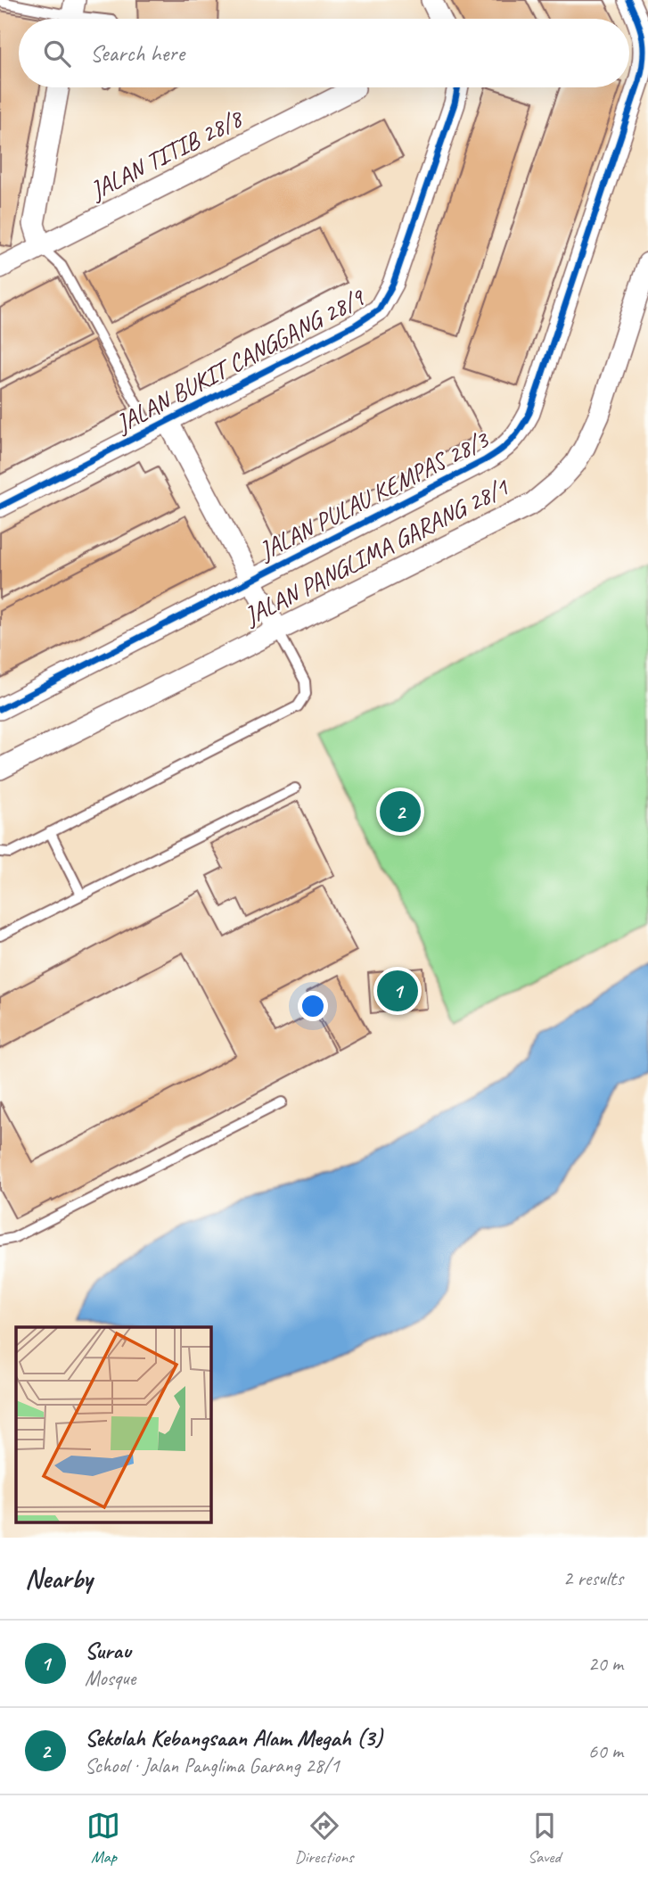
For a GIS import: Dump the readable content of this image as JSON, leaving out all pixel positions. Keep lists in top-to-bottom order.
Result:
{
  "streets": {
    "street": [
      "JALAN TITIB 28/8",
      "JALAN BUKIT CANGGANG 28/9",
      "JALAN PULAU KEMPAS 28/3",
      "JALAN PANGLIMA GARANG 28/1"
    ]
  },
  "page": {
    "search": "Search here",
    "pins": ["2", "1"],
    "heading": ["Nearby", "2 results"],
    "list": [
      {
        "mark": "1",
        "name": "Surau",
        "note": "Mosque",
        "value": "20 m"
      },
      {
        "mark": "2",
        "name": "Sekolah Kebangsaan Alam Megah (3)",
        "note": "School · Jalan Panglima Garang 28/1",
        "value": "60 m"
      }
    ],
    "nav": ["Map", "Directions", "Saved"]
  }
}
